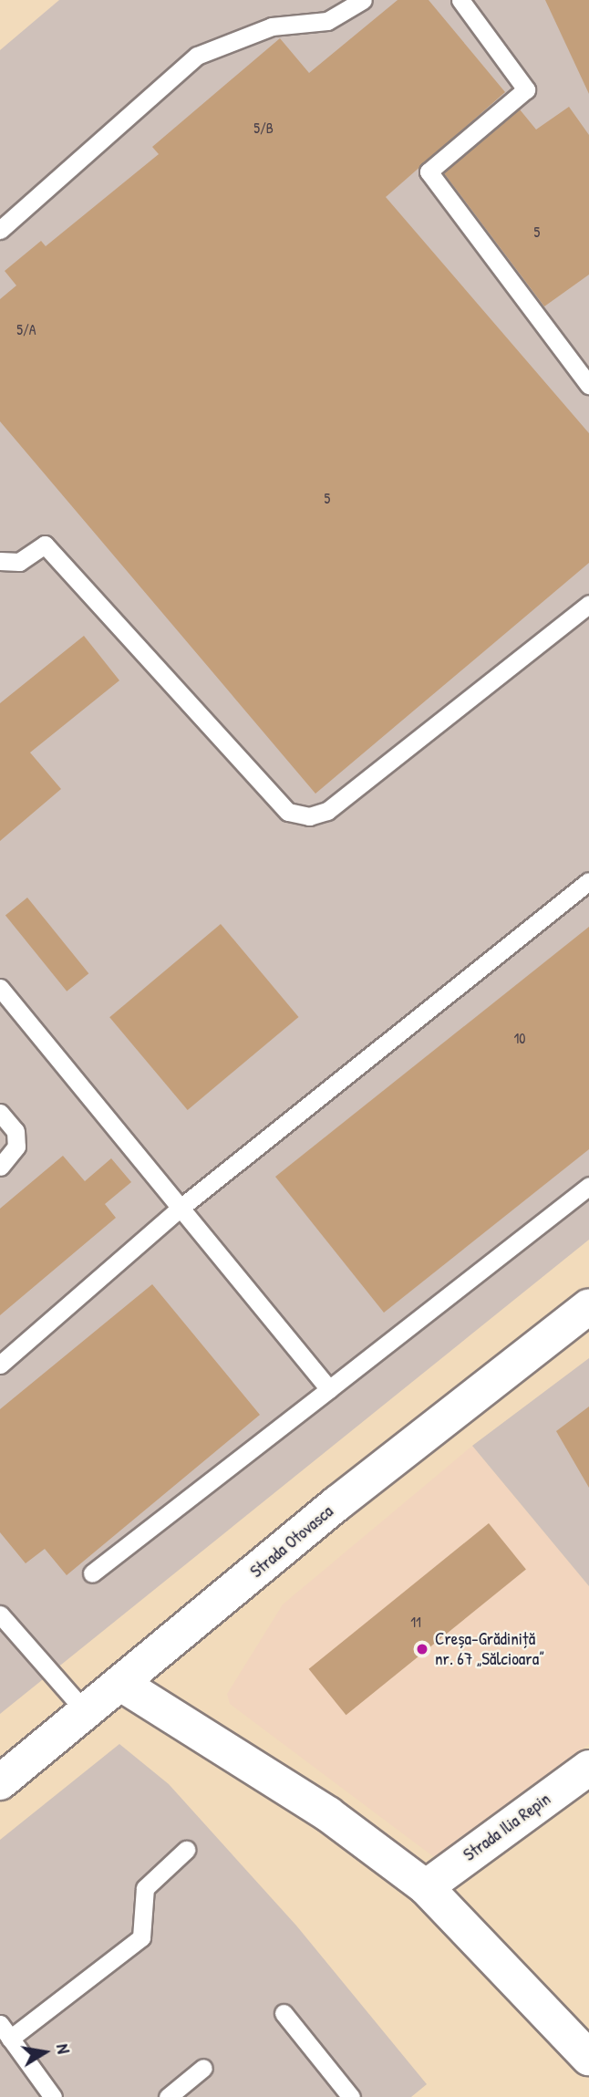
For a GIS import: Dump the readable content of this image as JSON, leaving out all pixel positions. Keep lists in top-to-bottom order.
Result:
{
  "streets": {
    "street": ["Strada Otovasca", "Strada Ilia Repin"]
  },
  "places": ["Creșa-Grădiniță nr. 67 „Sălcioara”"],
  "house_numbers": [
    "5/B",
    "5",
    "5/A",
    "5",
    "10",
    "11"
  ],
  "north": "right"
}
